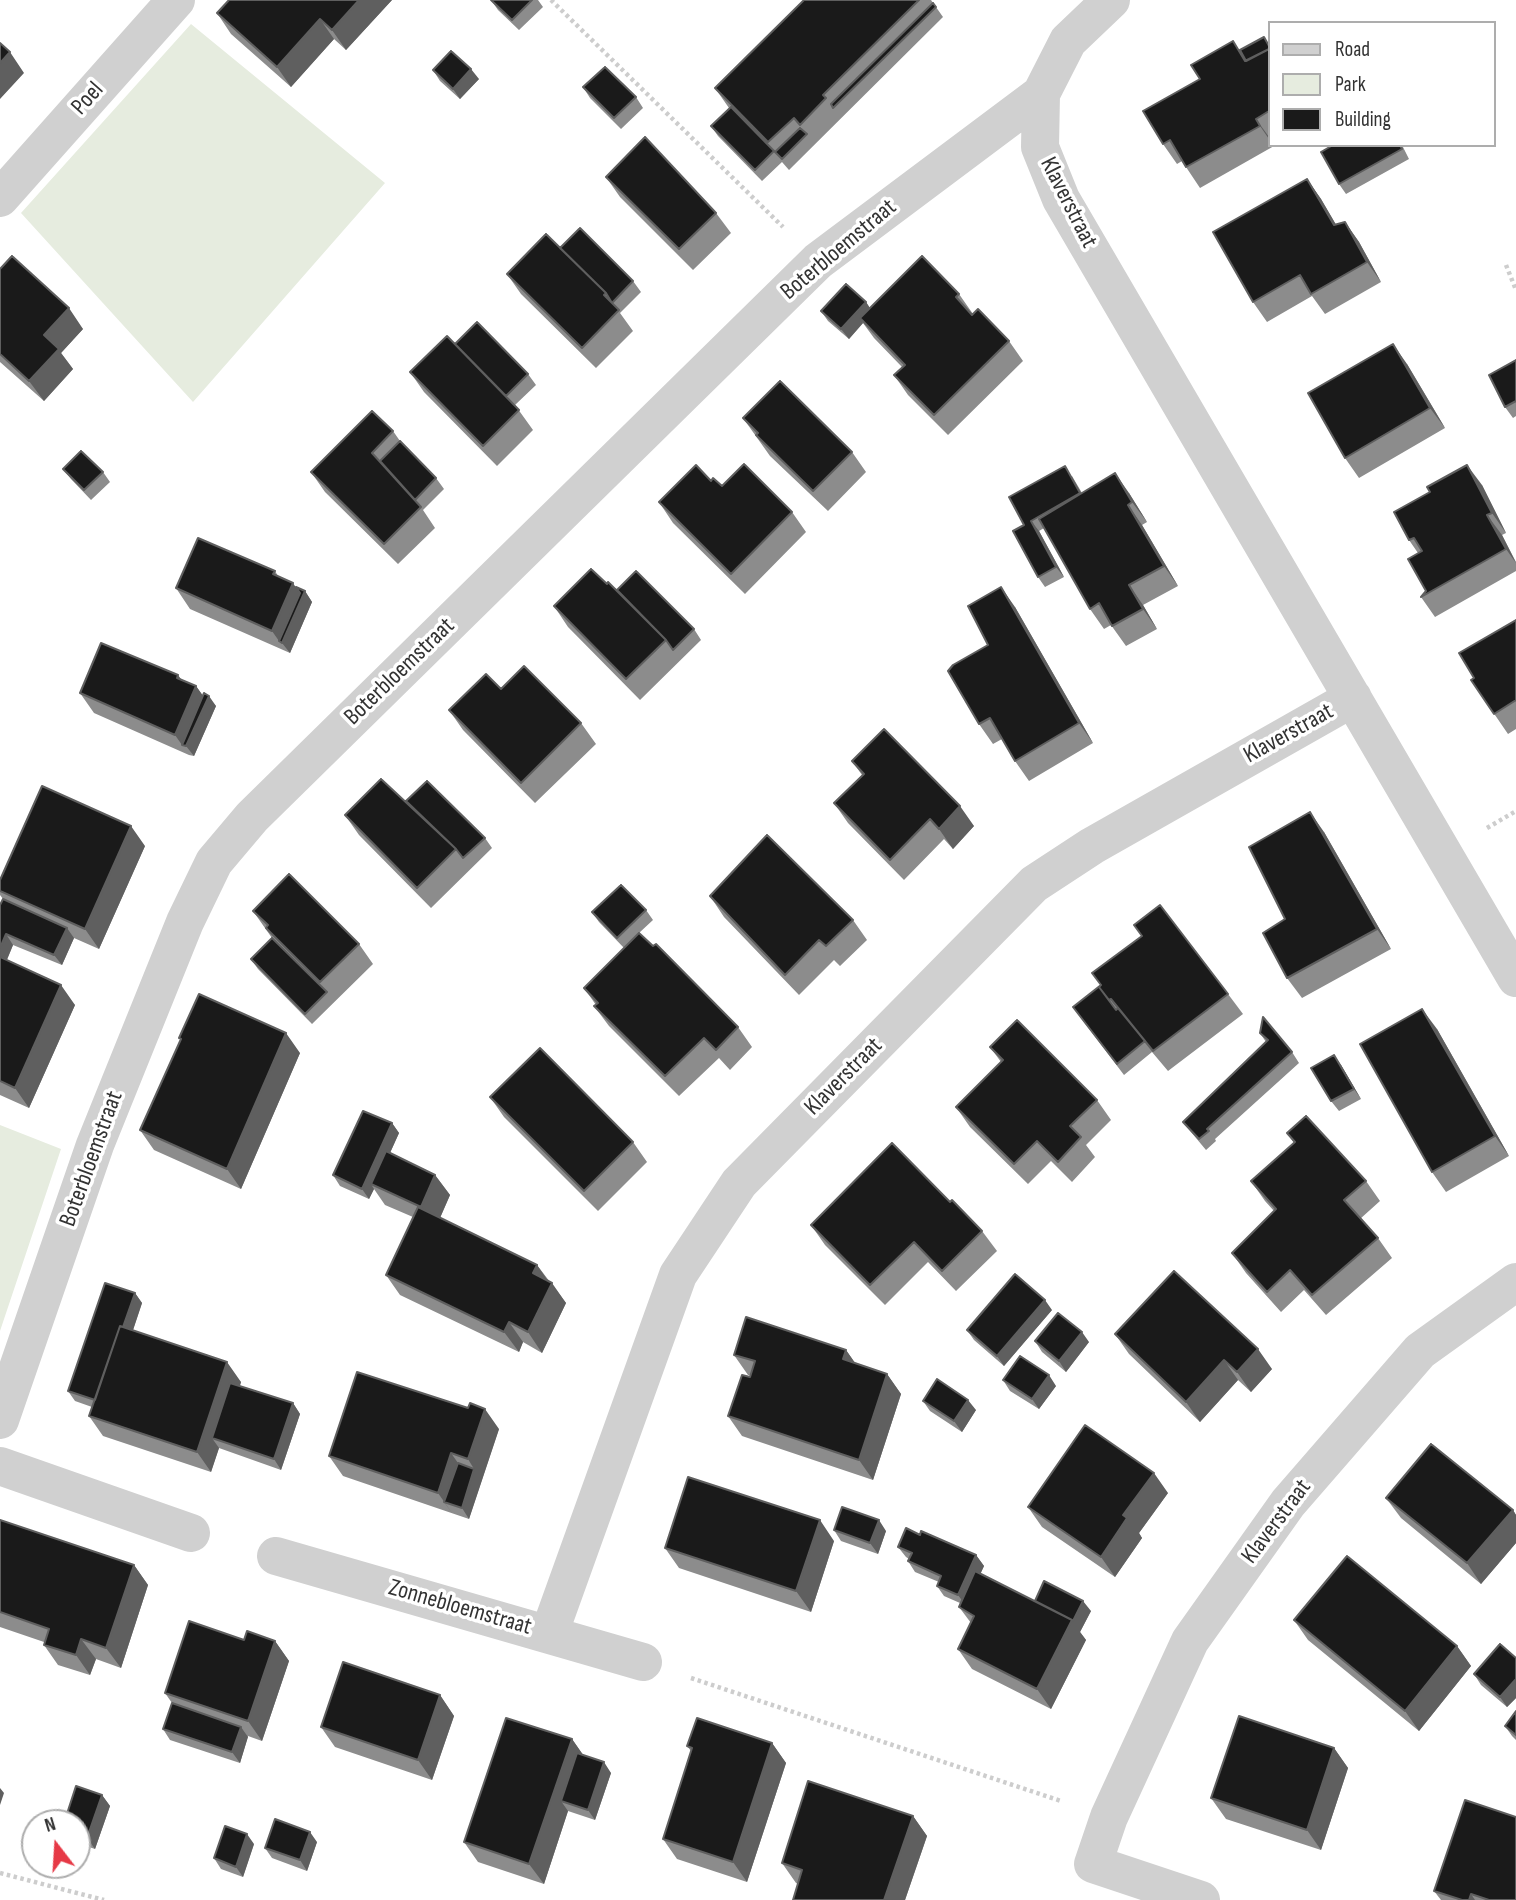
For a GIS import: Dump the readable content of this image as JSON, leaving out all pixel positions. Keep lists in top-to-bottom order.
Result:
{
  "streets": {
    "street": [
      "Poel",
      "Klaverstraat",
      "Boterbloemstraat",
      "Zonnebloemstraat"
    ]
  },
  "crossings": [
    ["Klaverstraat", "Boterbloemstraat"],
    ["Klaverstraat", "Zonnebloemstraat"]
  ],
  "legend": ["Road", "Park", "Building"],
  "north": "top"
}
